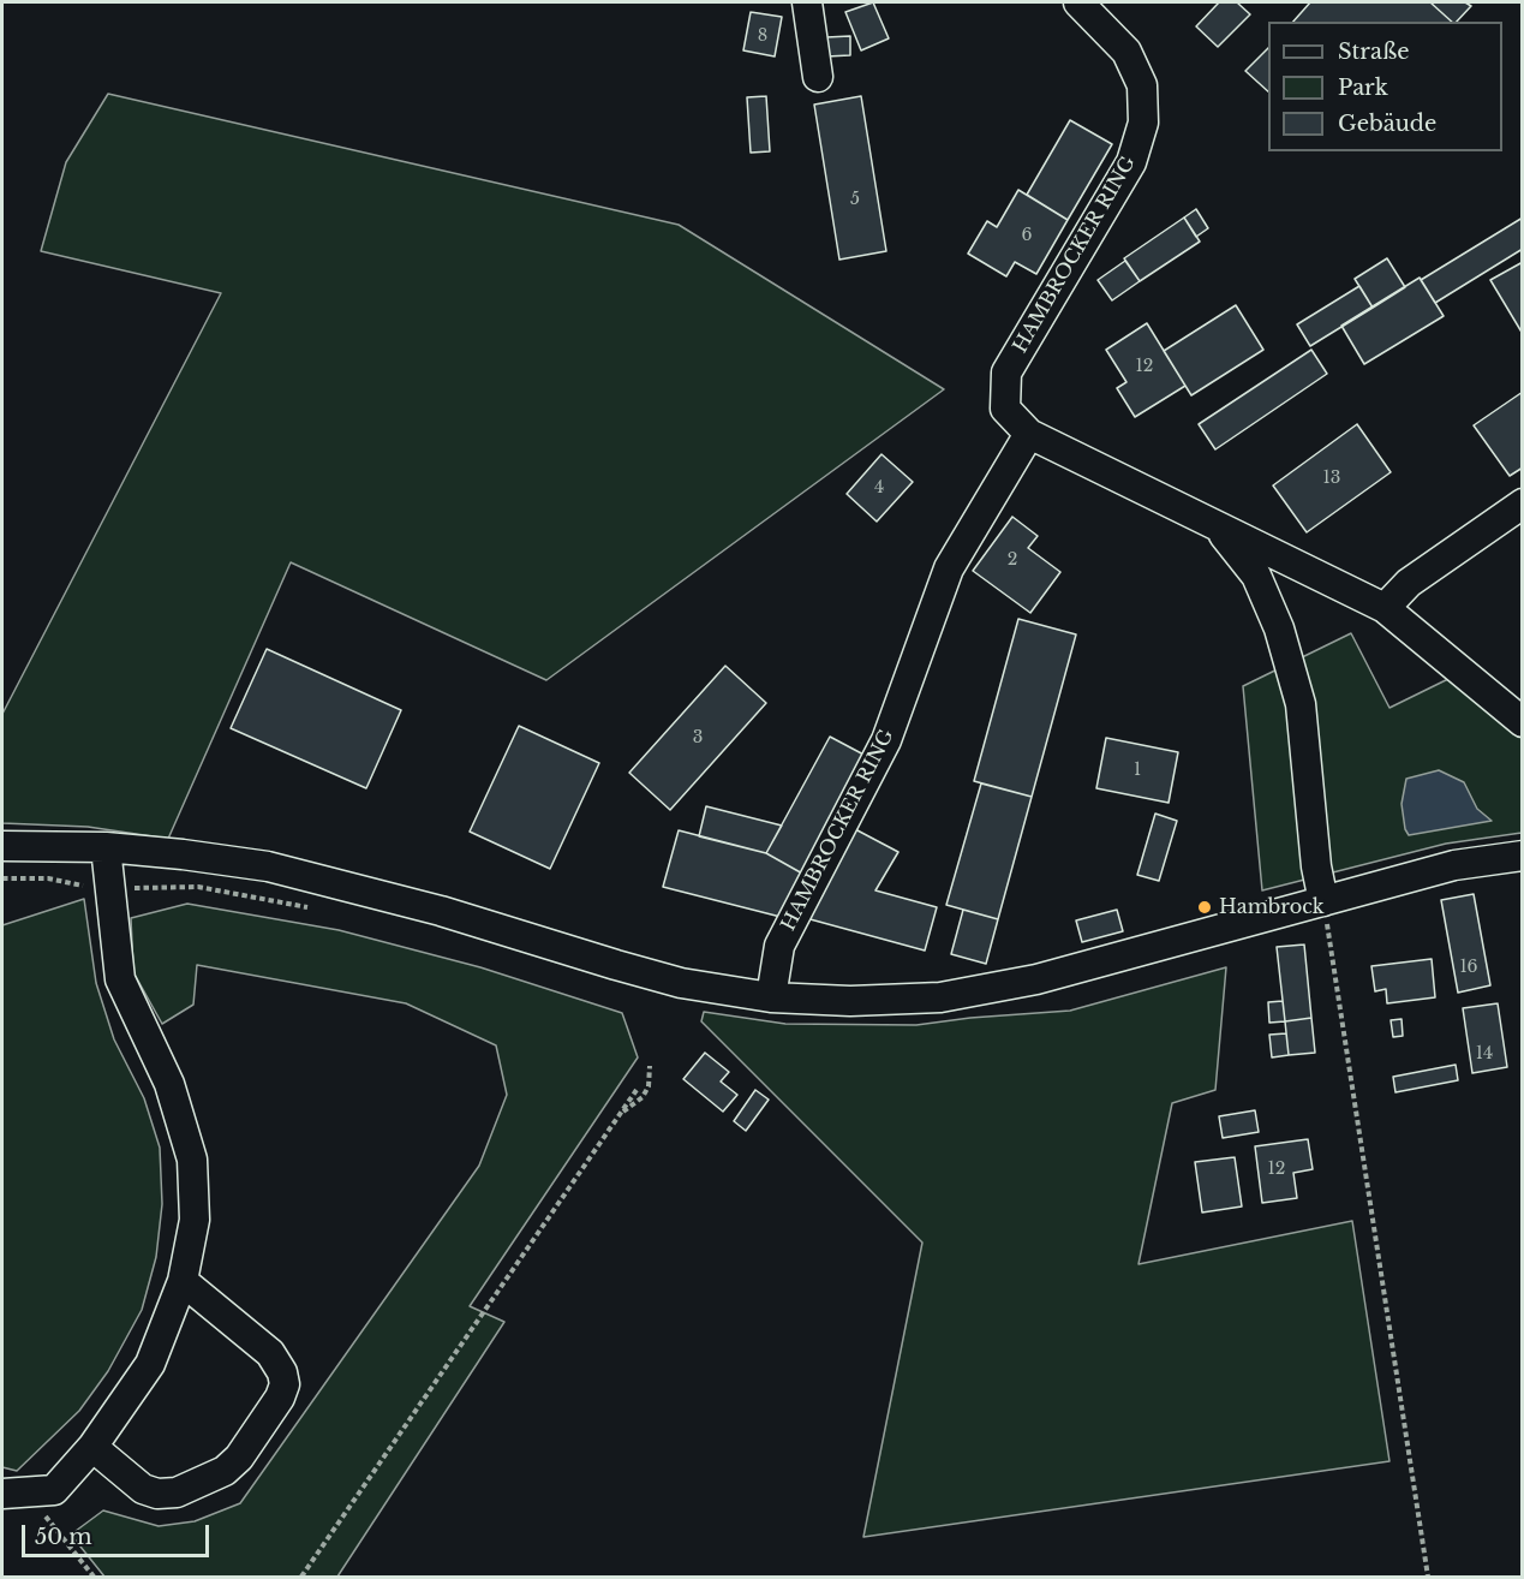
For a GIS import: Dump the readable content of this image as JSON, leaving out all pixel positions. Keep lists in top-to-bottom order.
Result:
{
  "streets": {
    "street": ["HAMBROCKER RING"]
  },
  "places": ["Hambrock"],
  "house_numbers": [
    "8",
    "5",
    "6",
    "12",
    "13",
    "4",
    "2",
    "3",
    "1",
    "16",
    "14",
    "12"
  ],
  "legend": ["Straße", "Park", "Gebäude"],
  "scale_bar": "50 m"
}
